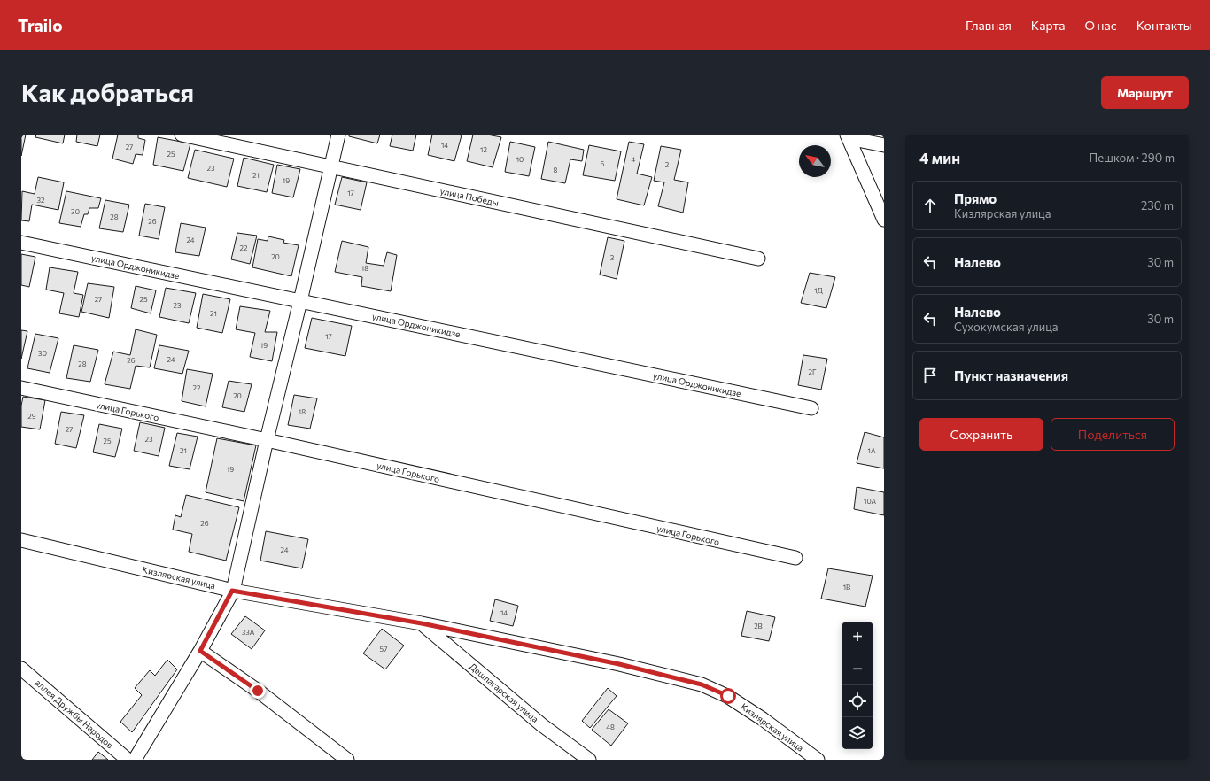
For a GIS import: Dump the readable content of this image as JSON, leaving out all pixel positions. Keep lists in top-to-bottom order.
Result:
{
  "streets": {
    "street": [
      "улица Победы",
      "улица Орджоникидзе",
      "улица Горького",
      "Кизлярская улица",
      "Дешлагарская улица",
      "аллея Дружбы Народов"
    ]
  },
  "crossings": [
    ["Кизлярская улица", "Дешлагарская улица"]
  ],
  "house_numbers": [
    "14",
    "27",
    "12",
    "25",
    "10",
    "4",
    "6",
    "2",
    "23",
    "8",
    "21",
    "19",
    "17",
    "32",
    "30",
    "28",
    "26",
    "24",
    "22",
    "20",
    "3",
    "18",
    "1Д",
    "27",
    "25",
    "23",
    "21",
    "17",
    "19",
    "30",
    "24",
    "26",
    "28",
    "2Г",
    "22",
    "20",
    "18",
    "29",
    "27",
    "23",
    "25",
    "21",
    "1А",
    "19",
    "10А",
    "26",
    "24",
    "1В",
    "14",
    "2В",
    "33А",
    "57",
    "48"
  ],
  "north": "top left",
  "page": {
    "header": "Trailo",
    "nav": [
      "Главная",
      "Карта",
      "О нас",
      "Контакты"
    ],
    "buttons": [
      "Маршрут",
      ["Сохранить", "Поделиться"]
    ],
    "title": "Как добраться",
    "heading": ["4 мин", "Пешком · 290 m"],
    "list": [
      ["Прямо", "Кизлярская улица", "230 m"],
      ["Налево", "30 m"],
      ["Налево", "Сухокумская улица", "30 m"],
      "Пункт назначения"
    ],
    "map_buttons": ["+", "−"]
  }
}
